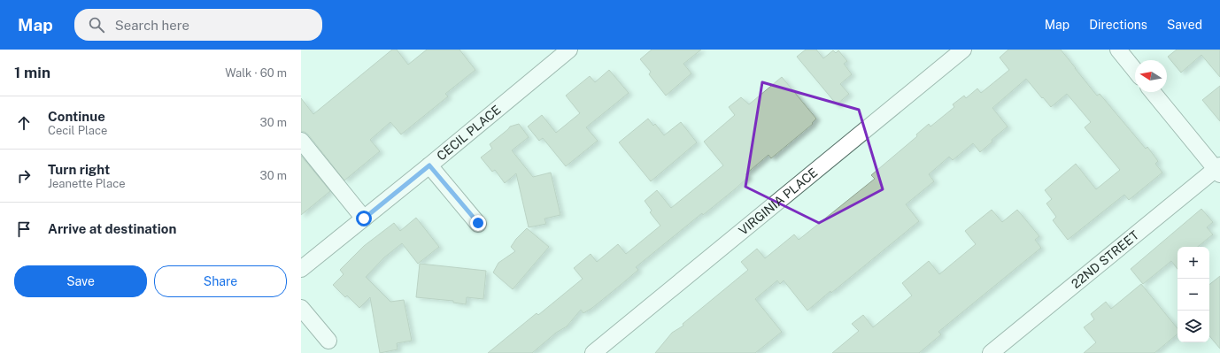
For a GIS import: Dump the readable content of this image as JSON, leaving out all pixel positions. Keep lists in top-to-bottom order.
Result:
{
  "streets": {
    "street": ["CECIL PLACE", "VIRGINIA PLACE", "22ND STREET"]
  },
  "north": "left",
  "page": {
    "header": "Map",
    "search": "Search here",
    "nav": ["Map", "Directions", "Saved"],
    "heading": ["1 min", "Walk · 60 m"],
    "list": [
      ["Continue", "Cecil Place", "30 m"],
      ["Turn right", "Jeanette Place", "30 m"],
      "Arrive at destination"
    ],
    "map_buttons": ["+", "−"],
    "buttons": ["Save", "Share"]
  }
}
